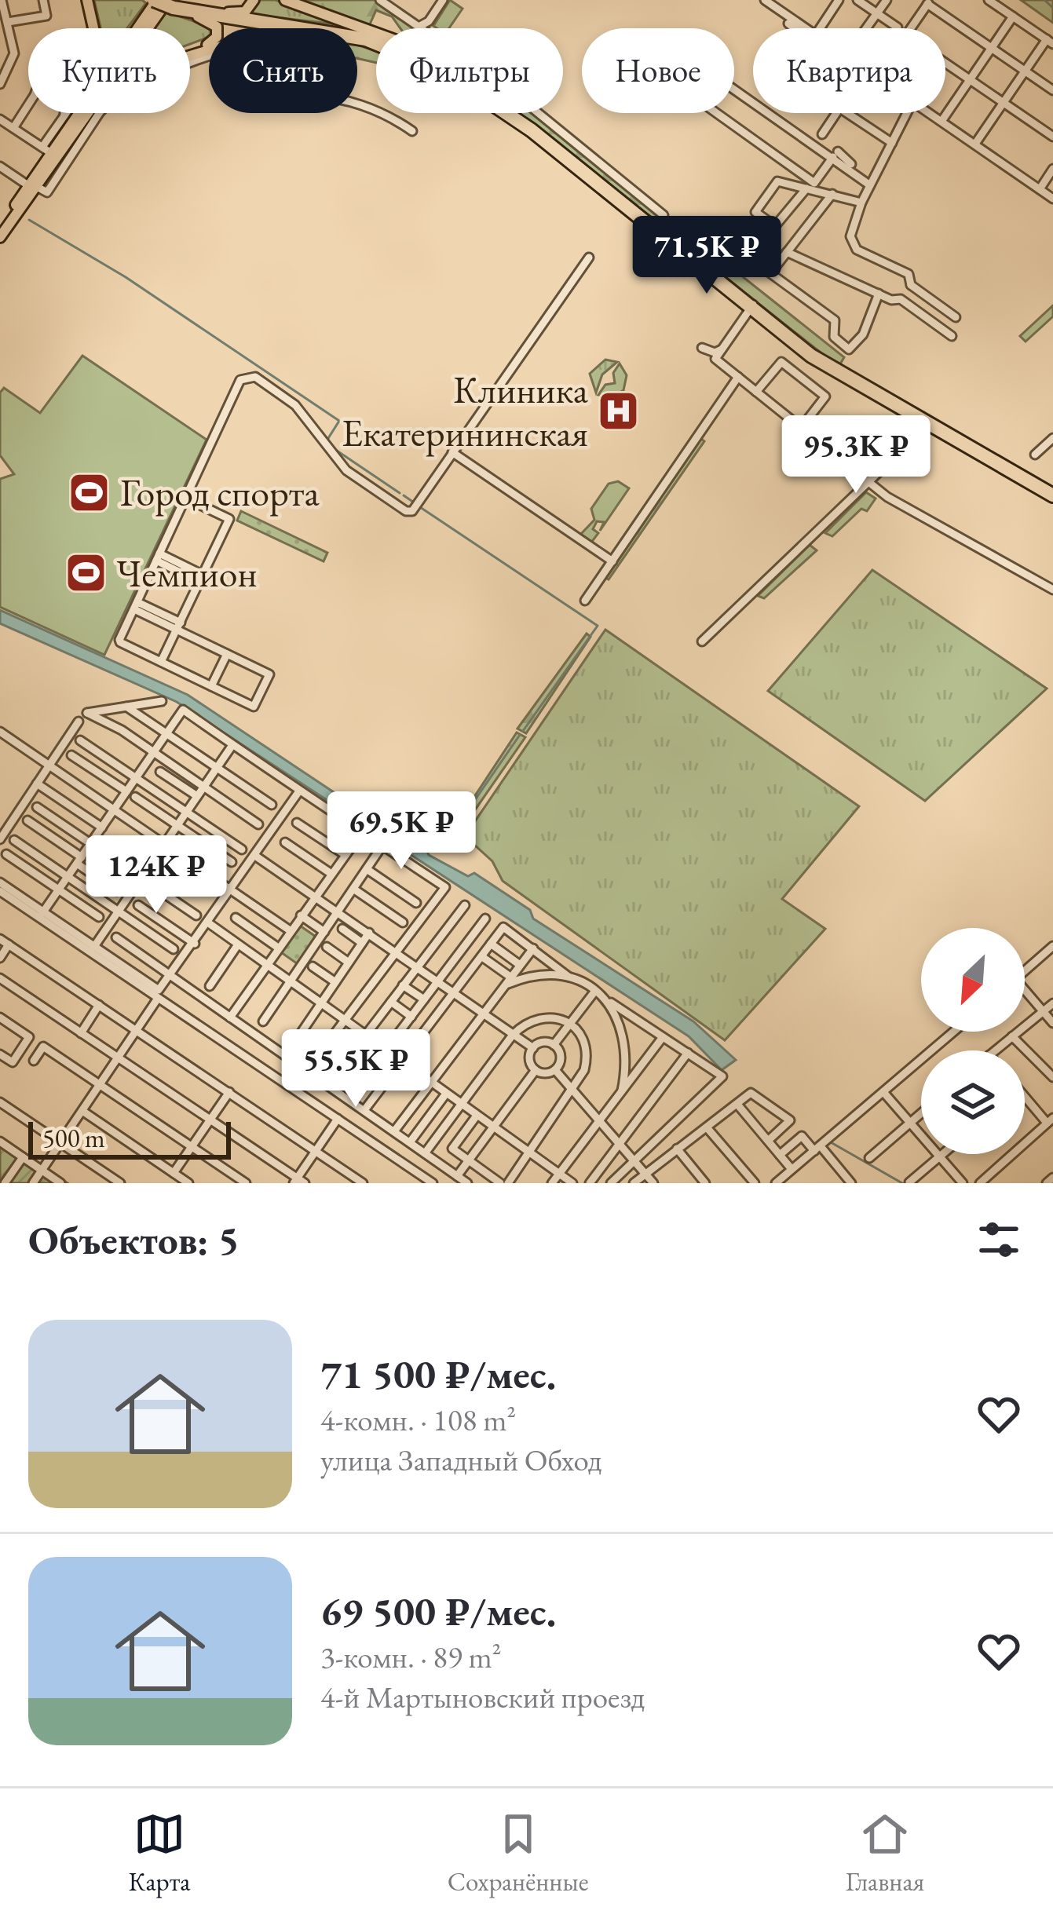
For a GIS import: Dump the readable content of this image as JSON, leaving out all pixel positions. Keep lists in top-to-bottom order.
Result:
{
  "places": {
    "hospital": ["Клиника Екатерининская"],
    "sports": ["Город спорта", "Чемпион"]
  },
  "scale_bar": "500 m",
  "north": "bottom left",
  "page": {
    "chip": [
      "Купить",
      "Снять",
      "Фильтры",
      "Новое",
      "Квартира"
    ],
    "price": [
      "71.5K ₽",
      "95.3K ₽",
      "69.5K ₽",
      "124K ₽",
      "55.5K ₽"
    ],
    "scale": "500 m",
    "heading": "Объектов: 5",
    "list": [
      {
        "name": "71 500 ₽/мес.",
        "note": "4-комн. · 108 m² · улица Западный Обход"
      },
      {
        "name": "69 500 ₽/мес.",
        "note": "3-комн. · 89 m² · 4-й Мартыновский проезд"
      }
    ],
    "tabs": ["Карта", "Сохранённые", "Главная"]
  }
}
